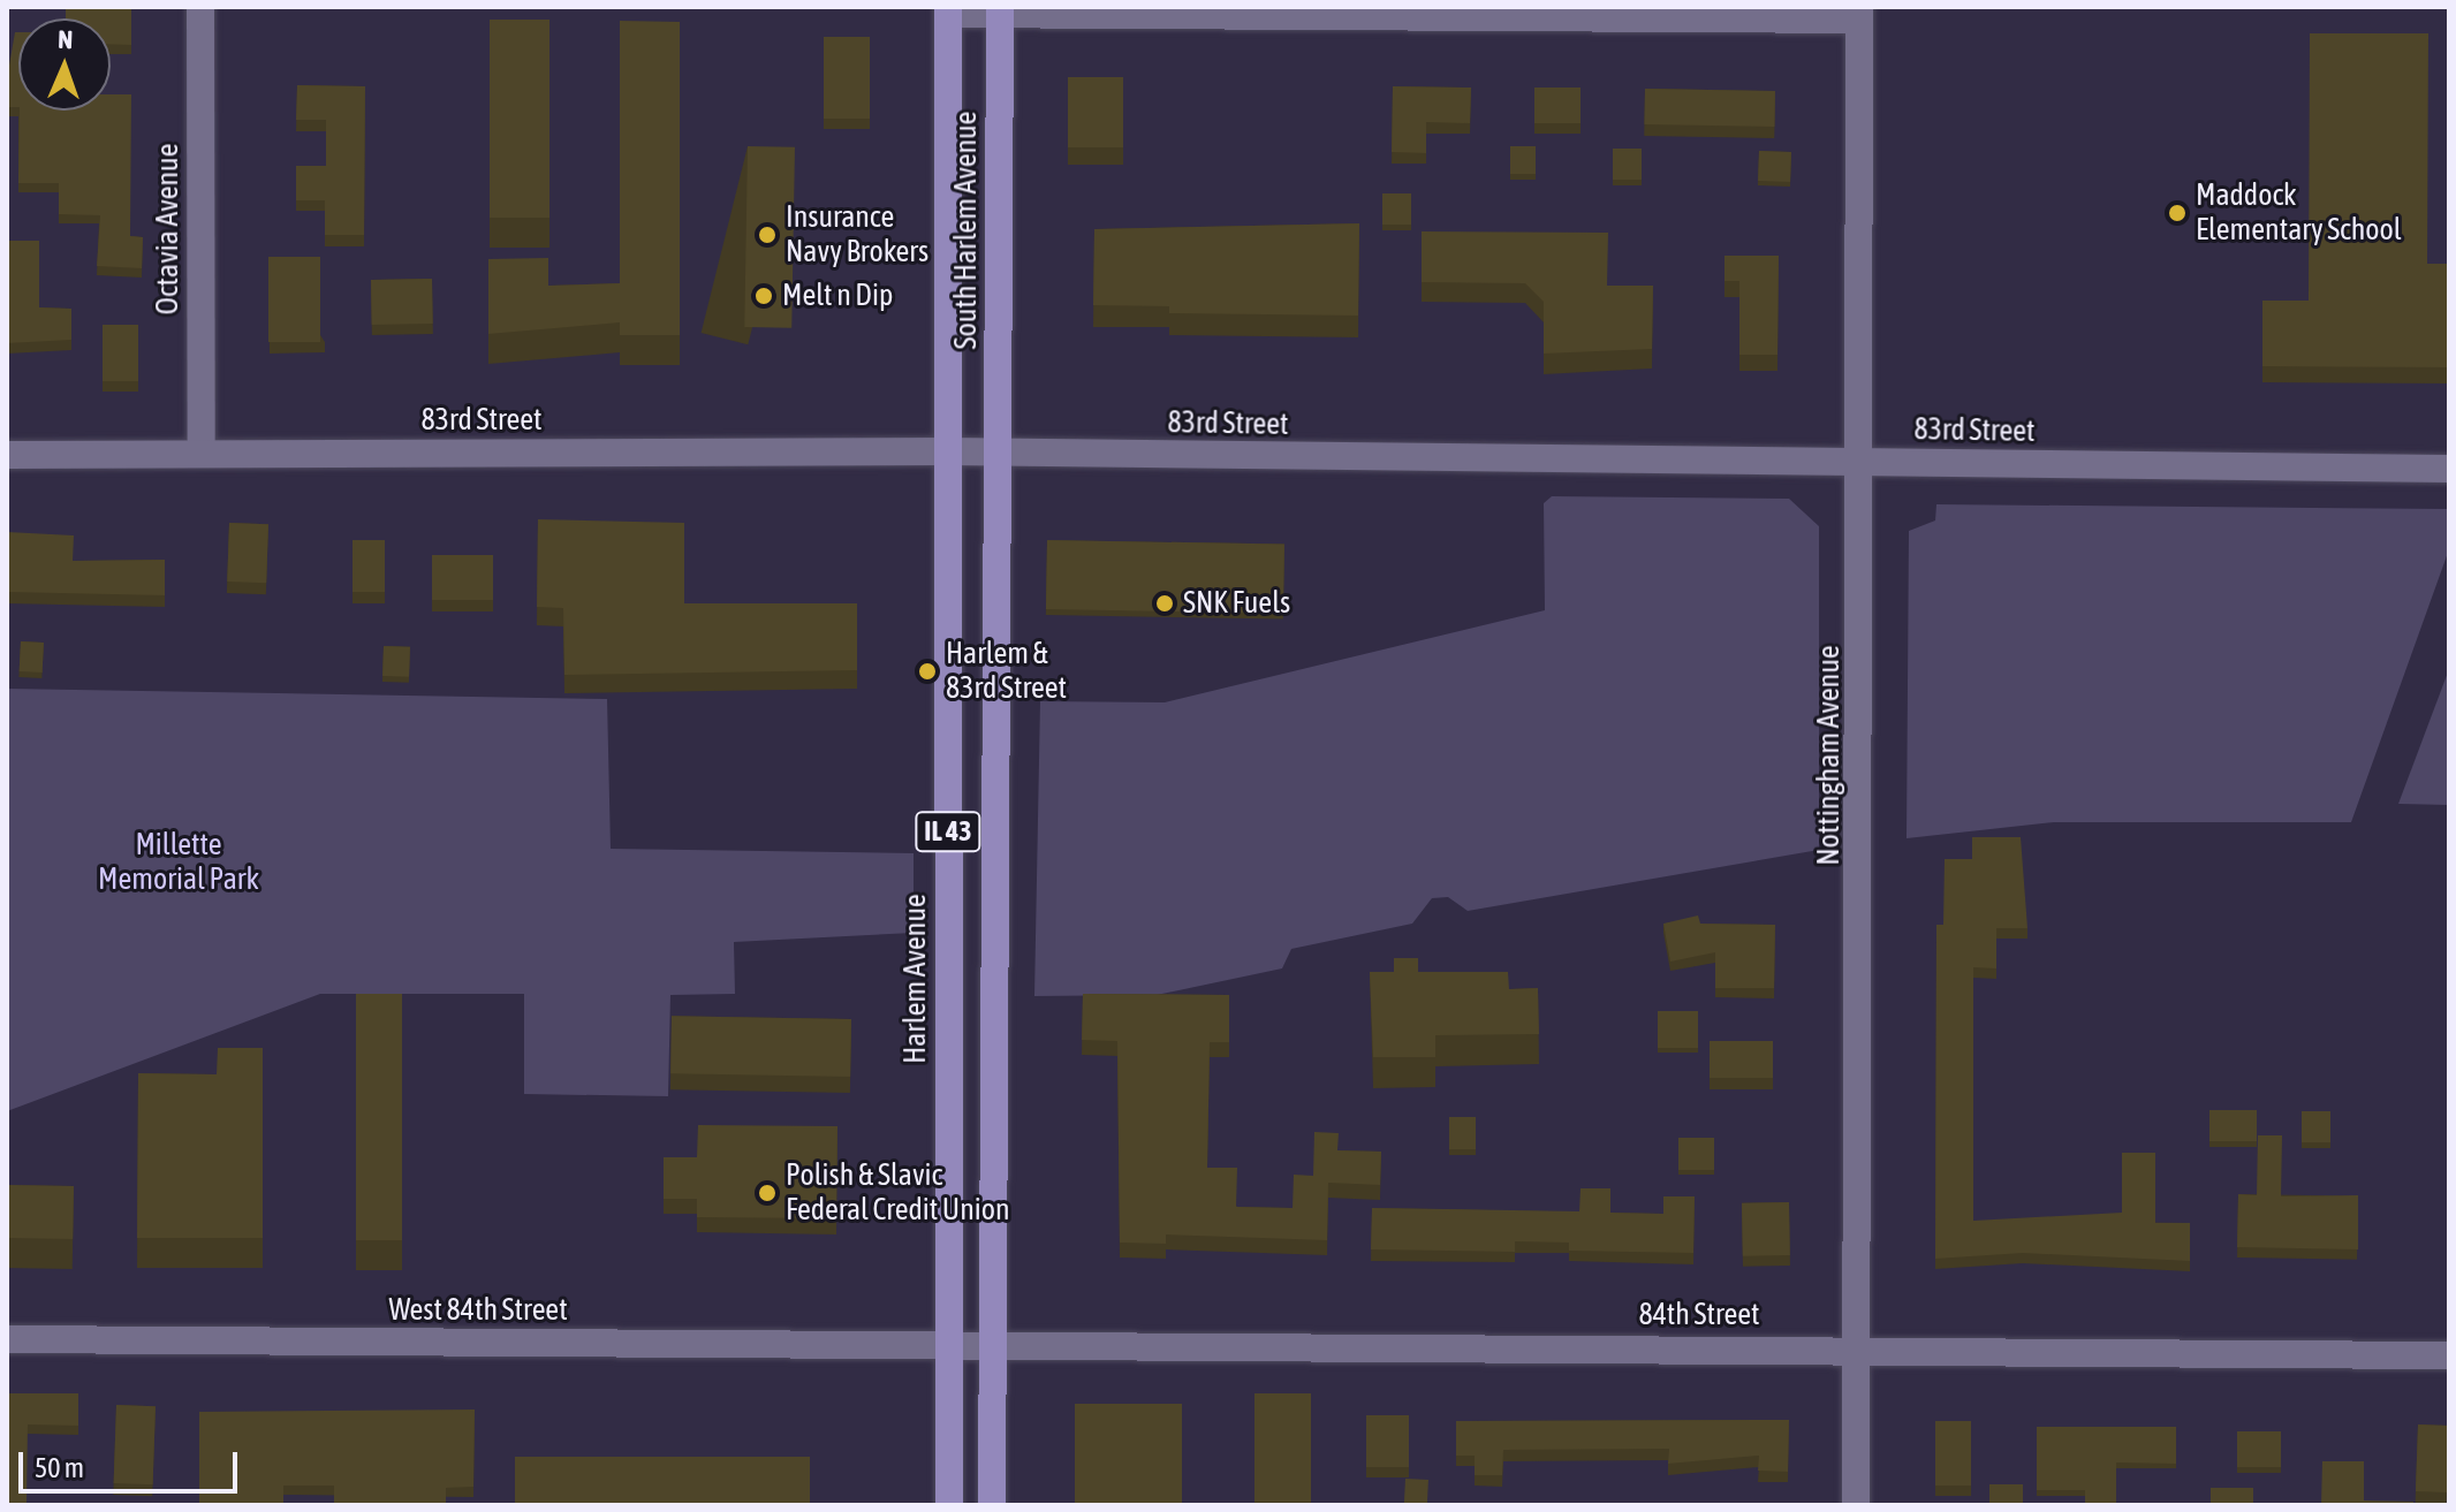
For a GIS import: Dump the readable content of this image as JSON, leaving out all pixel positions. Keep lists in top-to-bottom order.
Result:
{
  "streets": {
    "main road": ["South Harlem Avenue", "IL 43", "Harlem Avenue"],
    "street": [
      "Octavia Avenue",
      "83rd Street",
      "Nottingham Avenue",
      "West 84th Street",
      "84th Street"
    ]
  },
  "crossings": [
    ["Octavia Avenue", "83rd Street"],
    ["South Harlem Avenue", "83rd Street"],
    ["South Harlem Avenue", "IL 43"],
    ["South Harlem Avenue", "Harlem Avenue"],
    ["83rd Street", "Nottingham Avenue"],
    ["83rd Street", "IL 43"],
    ["83rd Street", "Harlem Avenue"],
    ["Nottingham Avenue", "84th Street"],
    ["IL 43", "84th Street"],
    ["Harlem Avenue", "West 84th Street"],
    ["Harlem Avenue", "84th Street"],
    ["West 84th Street", "84th Street"]
  ],
  "parks": ["Millette Memorial Park"],
  "places": [
    "Maddock Elementary School",
    "Insurance Navy Brokers",
    "Melt n Dip",
    "SNK Fuels",
    "Harlem & 83rd Street",
    "Polish & Slavic Federal Credit Union"
  ],
  "scale_bar": "50 m",
  "north": "top"
}
